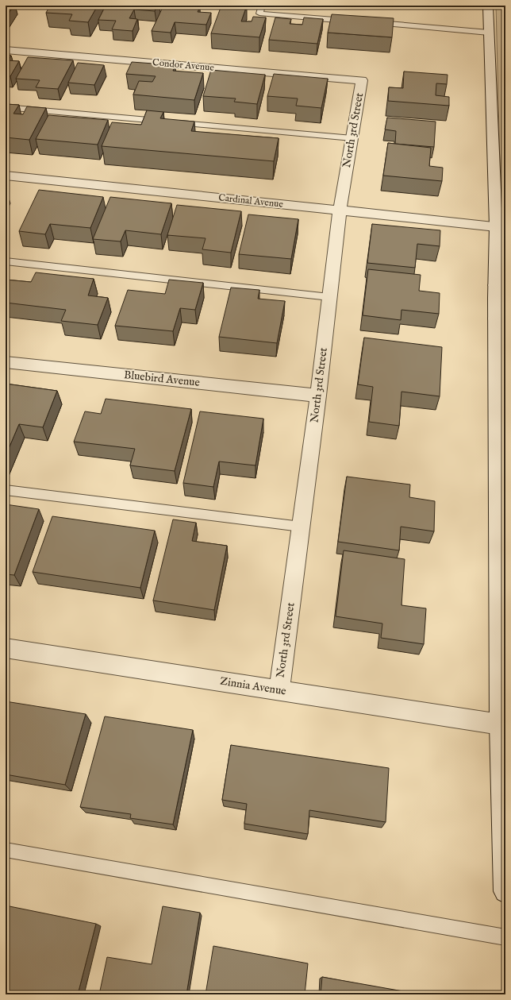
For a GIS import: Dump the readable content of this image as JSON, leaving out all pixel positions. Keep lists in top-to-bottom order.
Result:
{
  "streets": {
    "street": [
      "Condor Avenue",
      "North 3rd Street",
      "Cardinal Avenue",
      "Bluebird Avenue",
      "Zinnia Avenue"
    ]
  },
  "crossings": [
    ["Condor Avenue", "North 3rd Street"],
    ["North 3rd Street", "Cardinal Avenue"],
    ["North 3rd Street", "Bluebird Avenue"],
    ["North 3rd Street", "Zinnia Avenue"]
  ]
}
